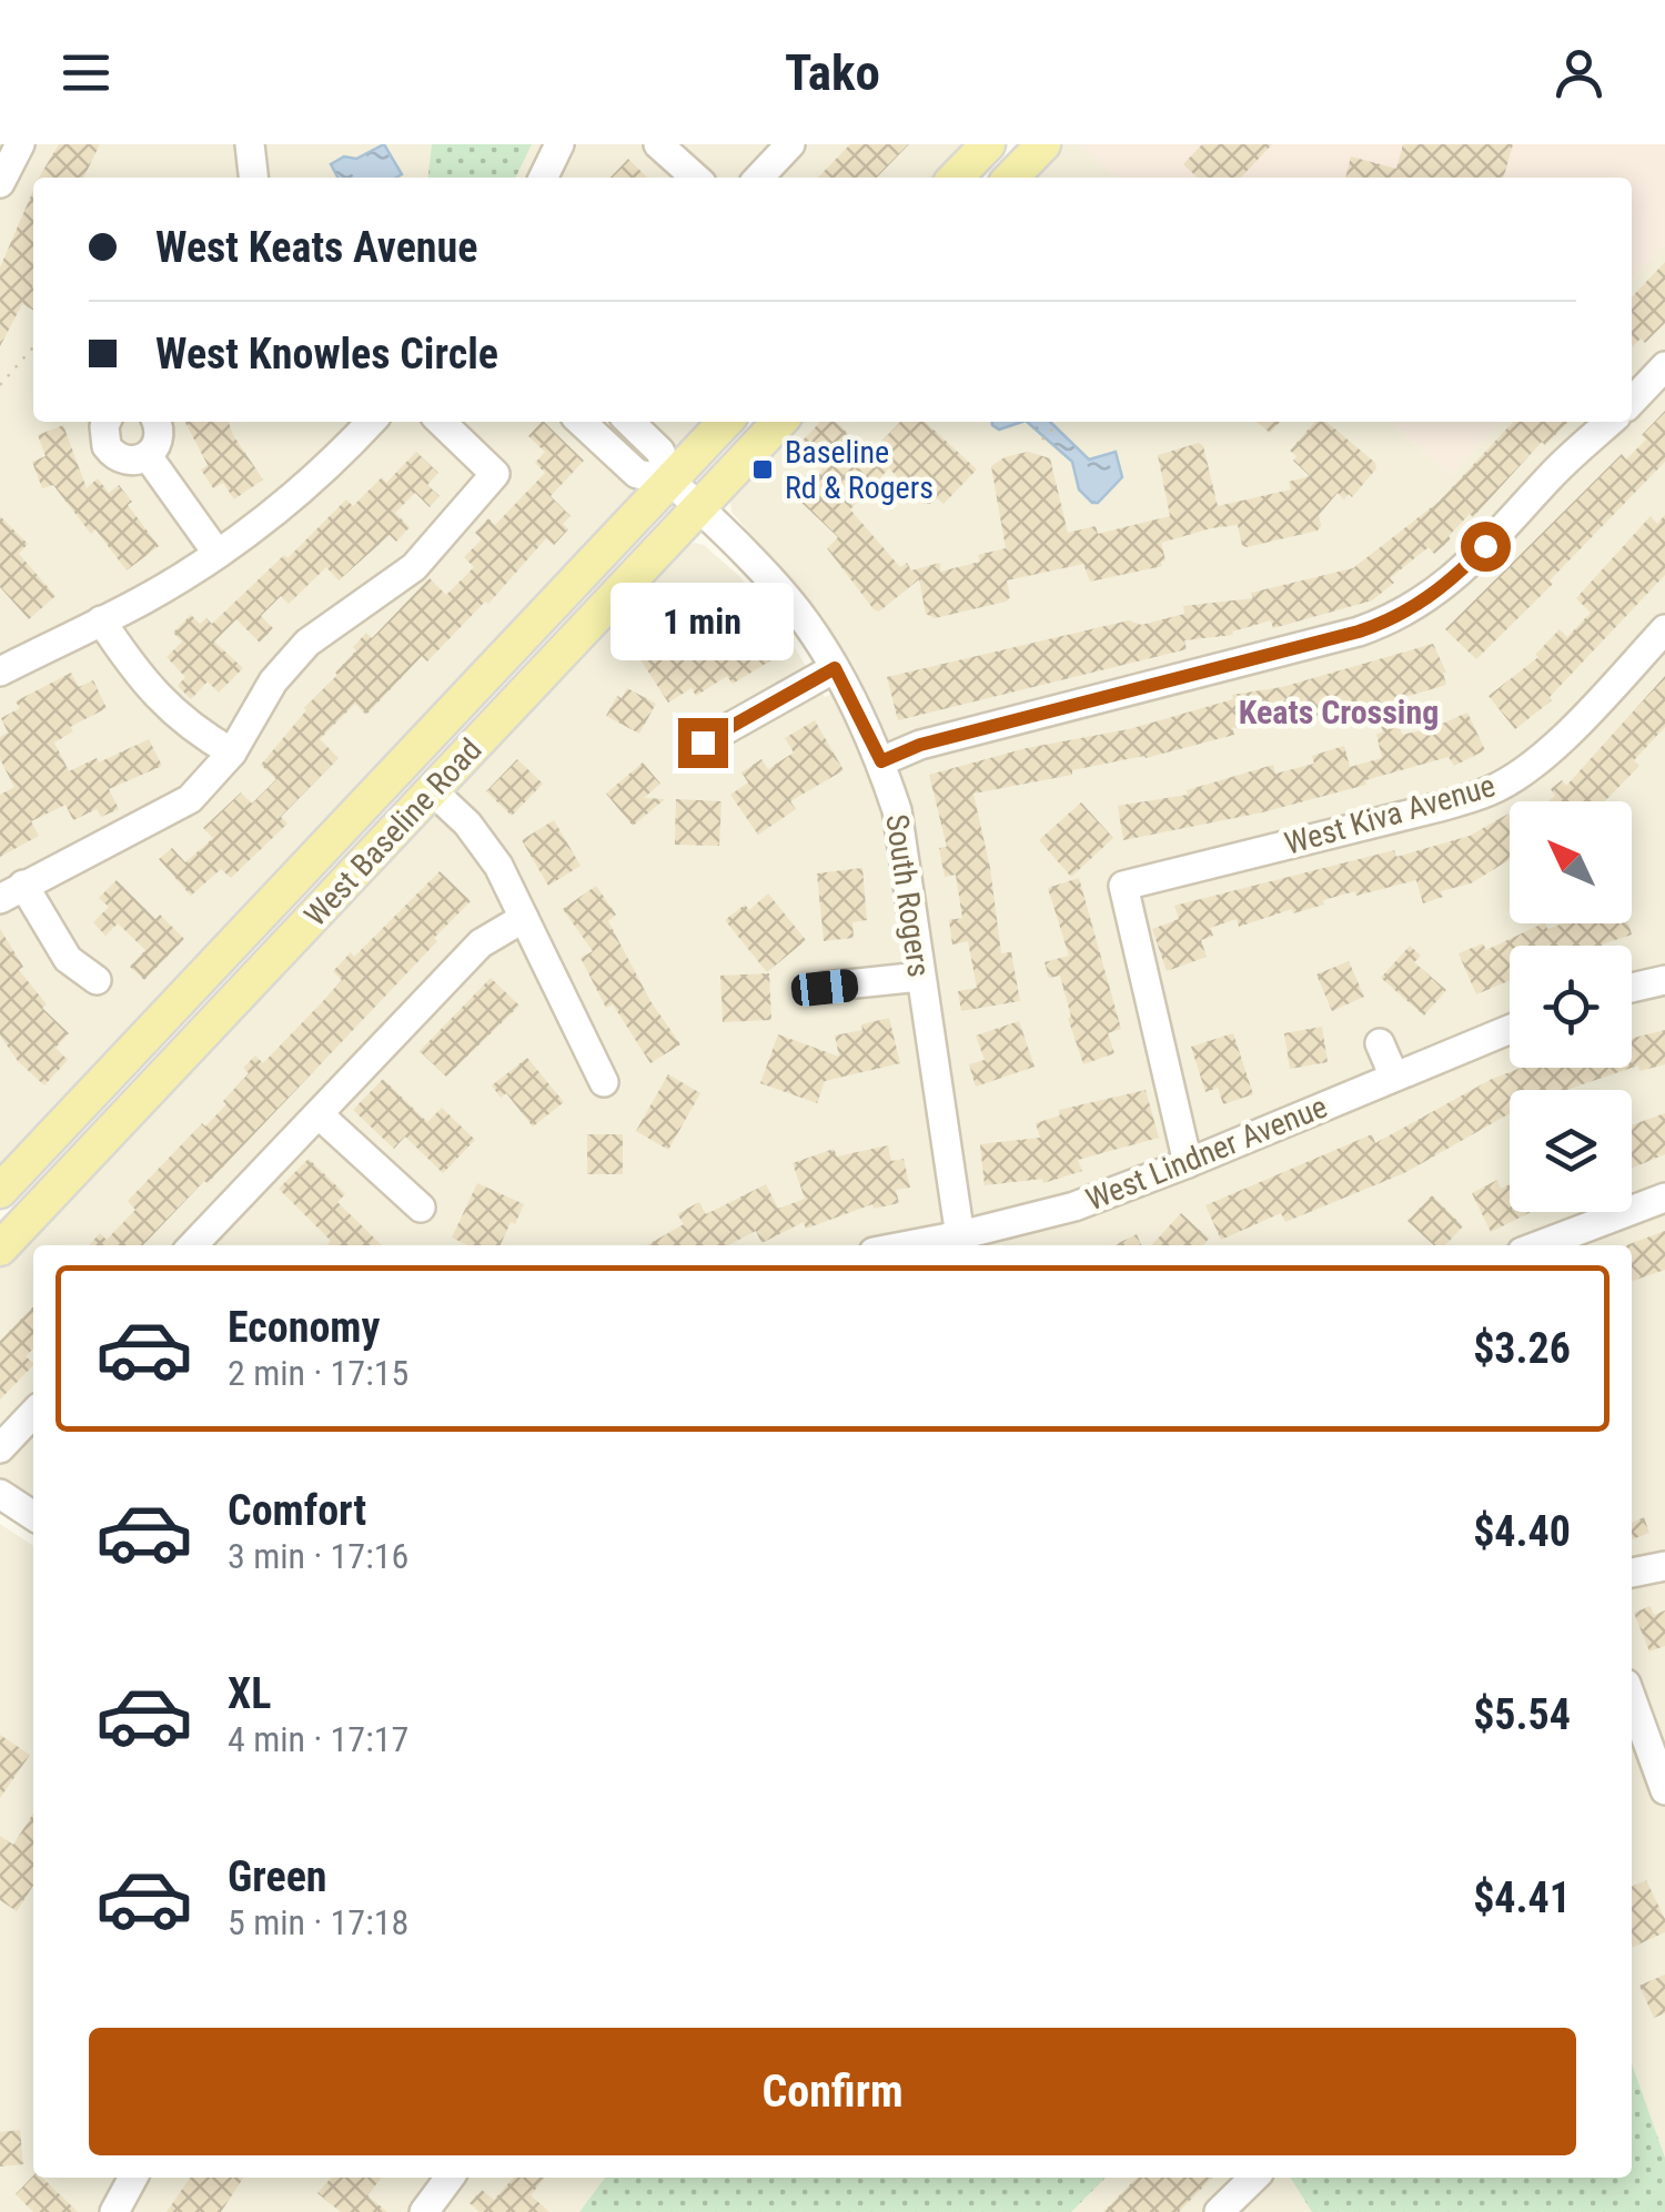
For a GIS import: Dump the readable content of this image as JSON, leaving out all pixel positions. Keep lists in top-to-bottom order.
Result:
{
  "streets": {
    "main road": ["West Baseline Road"],
    "street": ["West Kiva Avenue", "South Rogers", "West Lindner Avenue"]
  },
  "crossings": [
    ["West Kiva Avenue", "West Lindner Avenue"],
    ["West Baseline Road", "South Rogers"],
    ["South Rogers", "West Lindner Avenue"]
  ],
  "districts": ["Keats Crossing"],
  "places": {
    "transit": ["Baseline Rd & Rogers"]
  },
  "north": "top left",
  "page": {
    "header": "Tako",
    "banner": ["West Keats Avenue", "West Knowles Circle"],
    "bubble": "1 min",
    "list": [
      {
        "name": "Economy",
        "note": "2 min · 17:15",
        "value": "$3.26"
      },
      {
        "name": "Comfort",
        "note": "3 min · 17:16",
        "value": "$4.40"
      },
      {
        "name": "XL",
        "note": "4 min · 17:17",
        "value": "$5.54"
      },
      {
        "name": "Green",
        "note": "5 min · 17:18",
        "value": "$4.41"
      }
    ],
    "buttons": "Confirm"
  }
}
